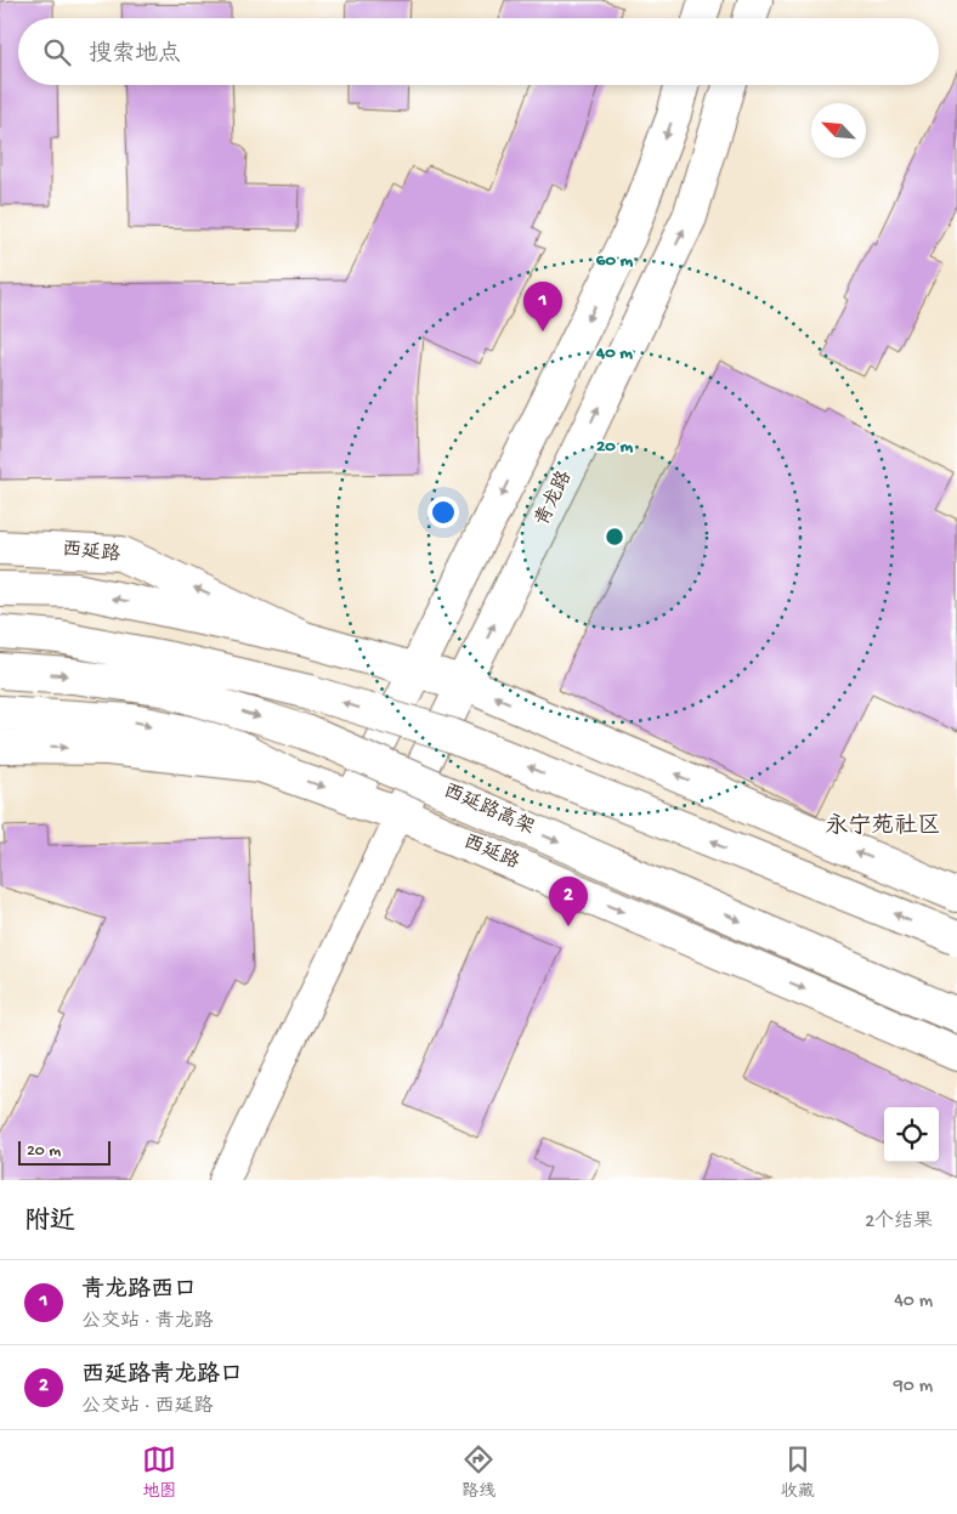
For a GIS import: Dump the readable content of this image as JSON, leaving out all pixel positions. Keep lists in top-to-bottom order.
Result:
{
  "streets": {
    "main road": ["青龙路", "西延路", "西延路高架"]
  },
  "crossings": [
    ["青龙路", "西延路"]
  ],
  "districts": ["永宁苑社区"],
  "scale_bar": "20 m",
  "north": "top left",
  "page": {
    "search": "搜索地点",
    "pins": ["1", "2"],
    "scale": "20 m",
    "heading": ["附近", "2个结果"],
    "list": [
      {
        "mark": "1",
        "name": "青龙路西口",
        "note": "公交站 · 青龙路",
        "value": "40 m"
      },
      {
        "mark": "2",
        "name": "西延路青龙路口",
        "note": "公交站 · 西延路",
        "value": "90 m"
      }
    ],
    "nav": ["地图", "路线", "收藏"]
  },
  "rings": ["60 m", "40 m", "20 m"]
}
